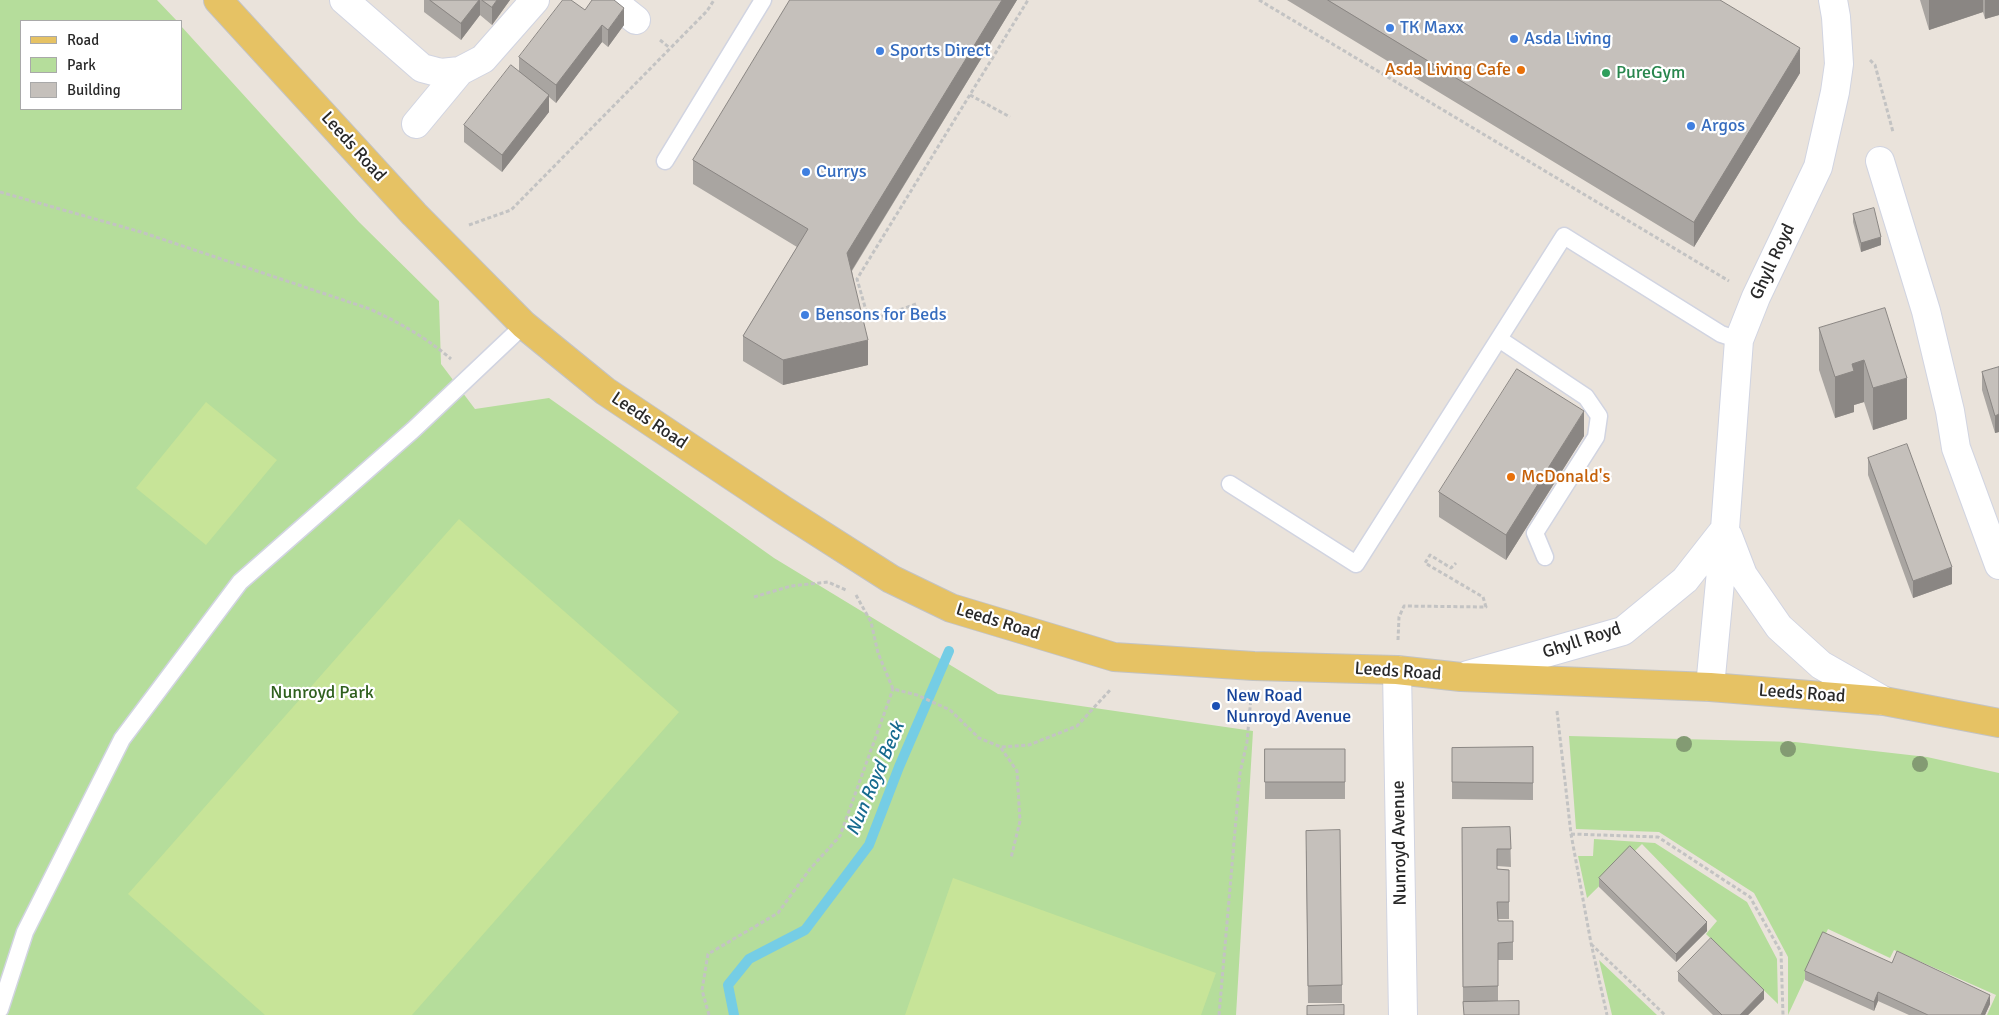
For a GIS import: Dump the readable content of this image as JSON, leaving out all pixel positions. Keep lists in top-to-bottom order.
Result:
{
  "streets": {
    "main road": ["Leeds Road"],
    "street": ["Ghyll Royd", "Nunroyd Avenue"]
  },
  "crossings": [
    ["Leeds Road", "Ghyll Royd"],
    ["Leeds Road", "Nunroyd Avenue"]
  ],
  "water": ["Nun Royd Beck"],
  "parks": ["Nunroyd Park"],
  "places": [
    "TK Maxx",
    "Asda Living",
    "Sports Direct",
    "Asda Living Cafe",
    "PureGym",
    "Argos",
    "Currys",
    "Bensons for Beds",
    "McDonald's",
    "New Road Nunroyd Avenue"
  ],
  "legend": ["Road", "Park", "Building"]
}
